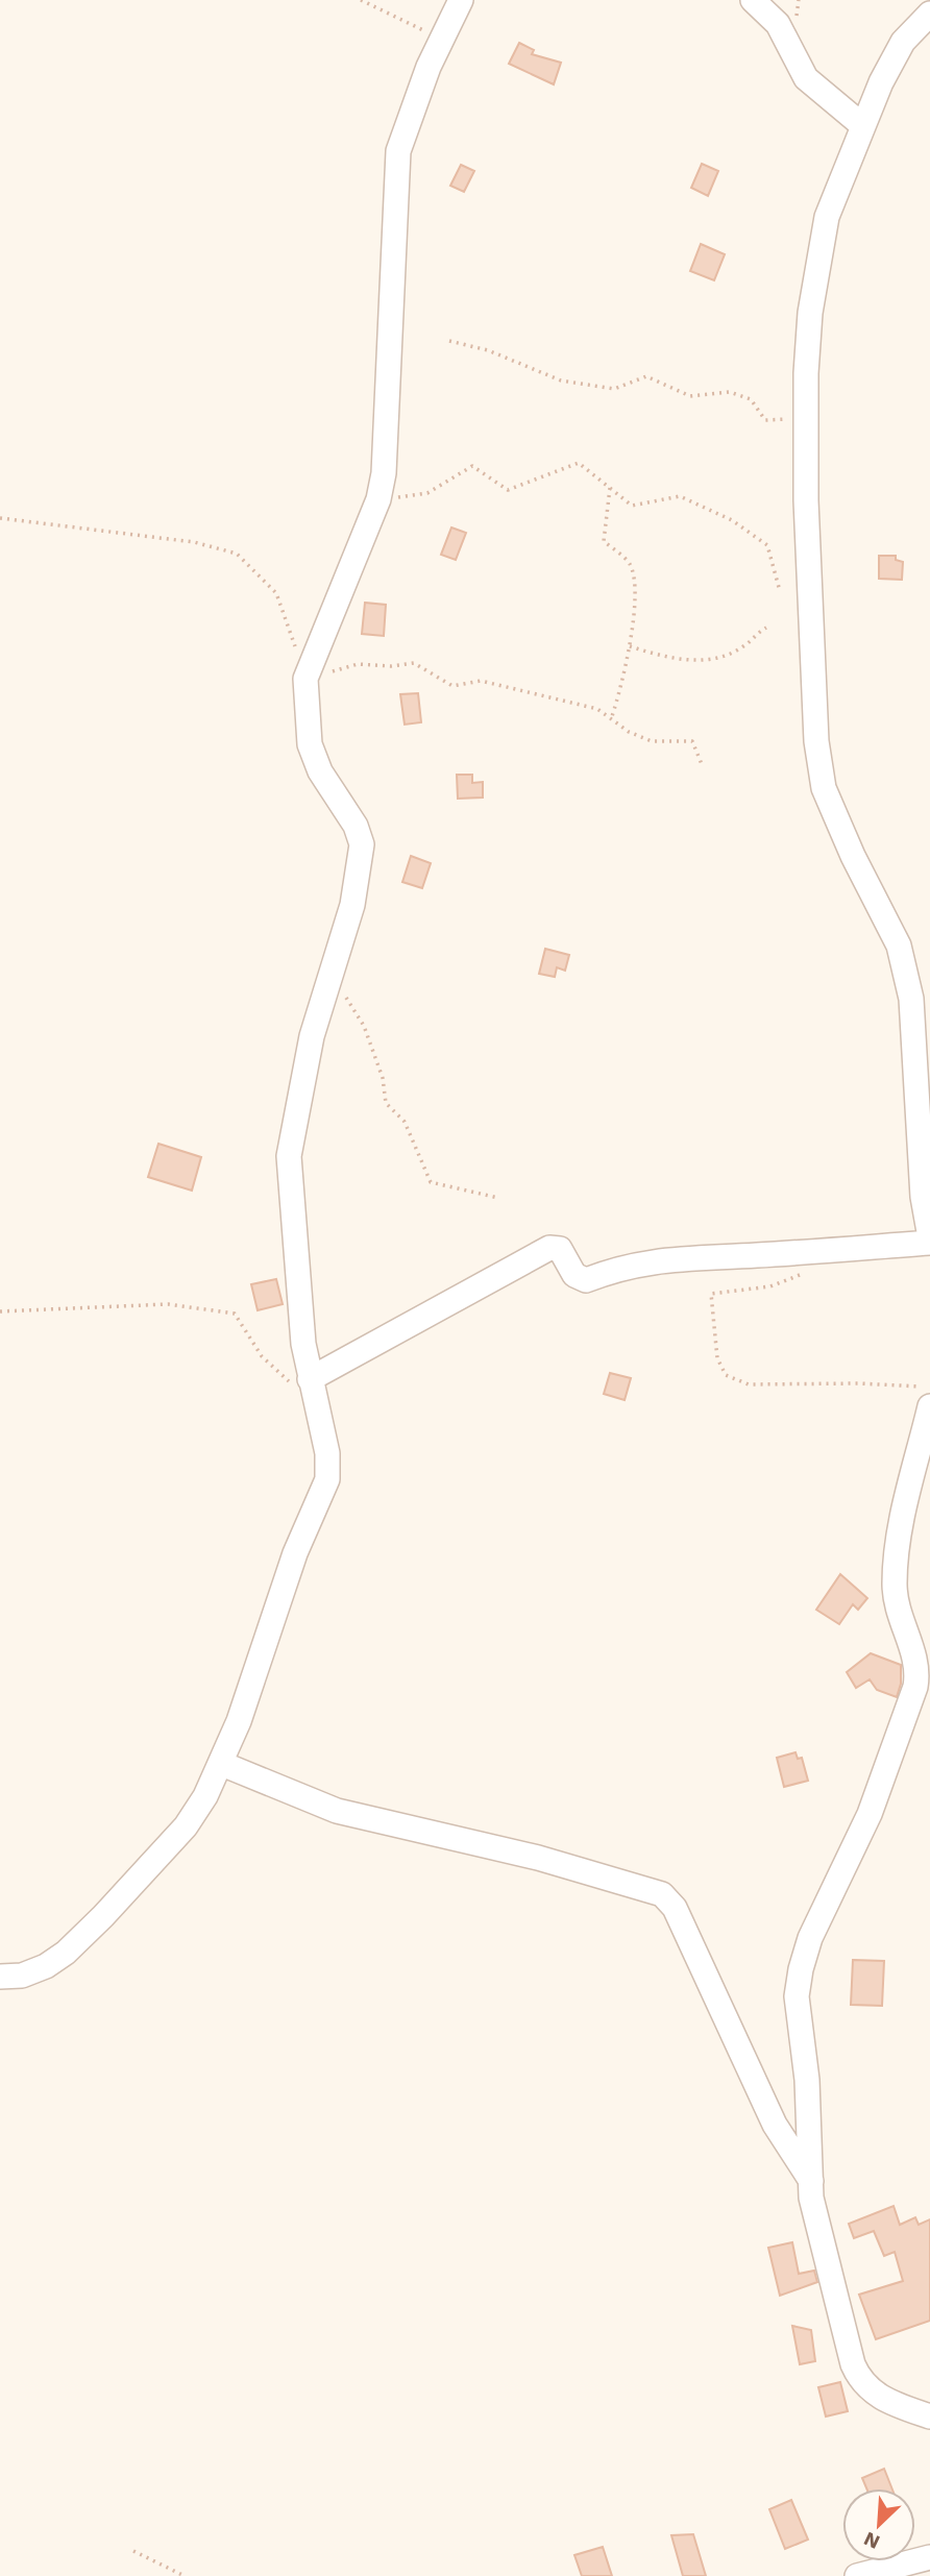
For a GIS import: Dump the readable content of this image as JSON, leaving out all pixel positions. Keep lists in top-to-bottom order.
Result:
{
  "north": "bottom left"
}
